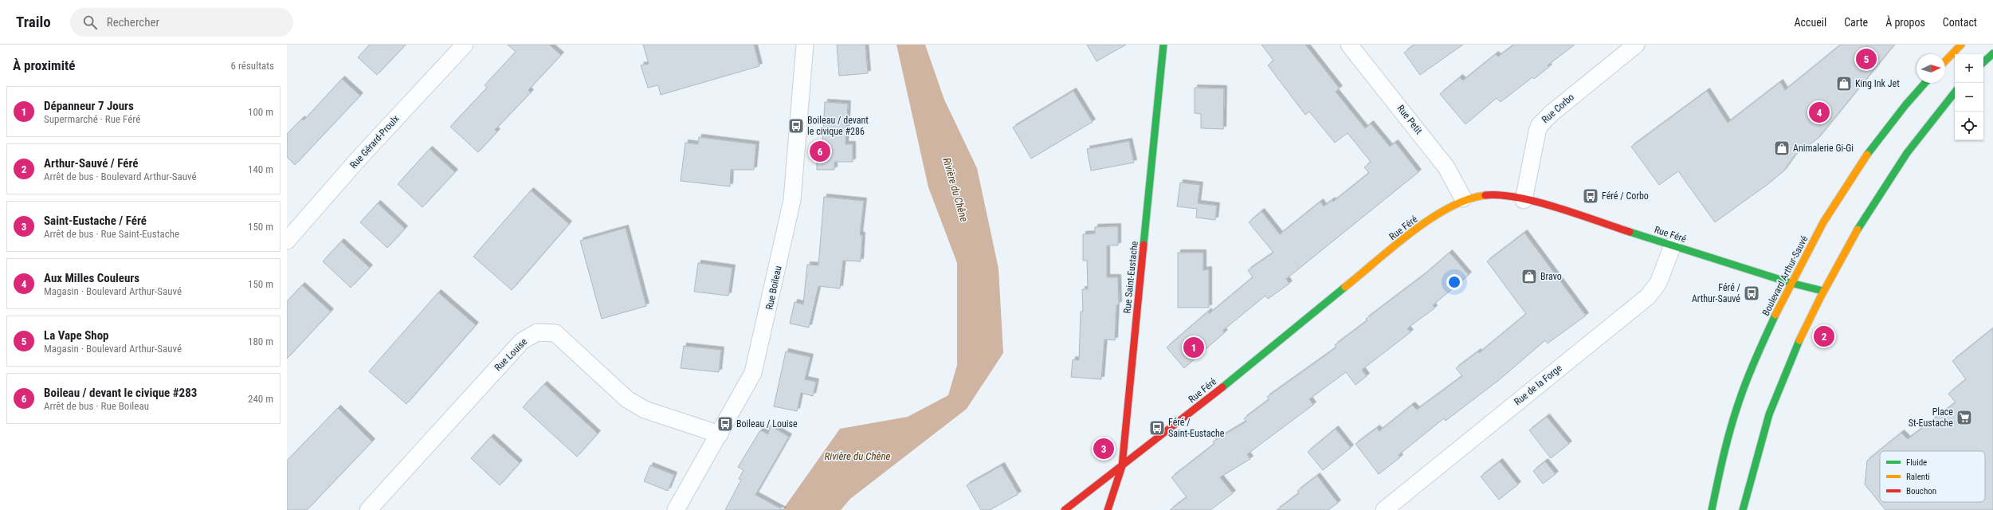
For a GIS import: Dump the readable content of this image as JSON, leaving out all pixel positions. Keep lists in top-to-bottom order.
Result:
{
  "streets": {
    "street": [
      "Rue Corbo",
      "Rue Petit",
      "Rue Gérard-Proulx",
      "Rue Féré",
      "Boulevard Arthur-Sauvé",
      "Rue Saint-Eustache",
      "Rue Boileau",
      "Rue Louise",
      "Rue de la Forge"
    ]
  },
  "crossings": [
    ["Rue Corbo", "Rue Féré"],
    ["Rue Petit", "Rue Féré"],
    ["Rue Féré", "Boulevard Arthur-Sauvé"],
    ["Rue Féré", "Rue Saint-Eustache"],
    ["Rue Féré", "Rue de la Forge"],
    ["Rue Boileau", "Rue Louise"]
  ],
  "water": ["Rivière du Chêne"],
  "places": {
    "shop": ["King Ink Jet", "Animalerie Gi-Gi", "Bravo"],
    "bus stop": [
      "Boileau / devant le civique #286",
      "Féré / Corbo",
      "Féré / Arthur-Sauvé",
      "Boileau / Louise",
      "Féré / Saint-Eustache"
    ],
    "supermarket": ["Place St-Eustache"]
  },
  "legend": ["Fluide", "Ralenti", "Bouchon"],
  "north": "right",
  "page": {
    "header": "Trailo",
    "search": "Rechercher",
    "nav": [
      "Accueil",
      "Carte",
      "À propos",
      "Contact"
    ],
    "heading": ["À proximité", "6 résultats"],
    "pins": [
      "5",
      "4",
      "6",
      "2",
      "1",
      "3"
    ],
    "map_buttons": ["+", "−"],
    "list": [
      {
        "mark": "1",
        "name": "Dépanneur 7 Jours",
        "note": "Supermarché · Rue Féré",
        "value": "100 m"
      },
      {
        "mark": "2",
        "name": "Arthur-Sauvé / Féré",
        "note": "Arrêt de bus · Boulevard Arthur-Sauvé",
        "value": "140 m"
      },
      {
        "mark": "3",
        "name": "Saint-Eustache / Féré",
        "note": "Arrêt de bus · Rue Saint-Eustache",
        "value": "150 m"
      },
      {
        "mark": "4",
        "name": "Aux Milles Couleurs",
        "note": "Magasin · Boulevard Arthur-Sauvé",
        "value": "150 m"
      },
      {
        "mark": "5",
        "name": "La Vape Shop",
        "note": "Magasin · Boulevard Arthur-Sauvé",
        "value": "180 m"
      },
      {
        "mark": "6",
        "name": "Boileau / devant le civique #283",
        "note": "Arrêt de bus · Rue Boileau",
        "value": "240 m"
      }
    ]
  }
}
